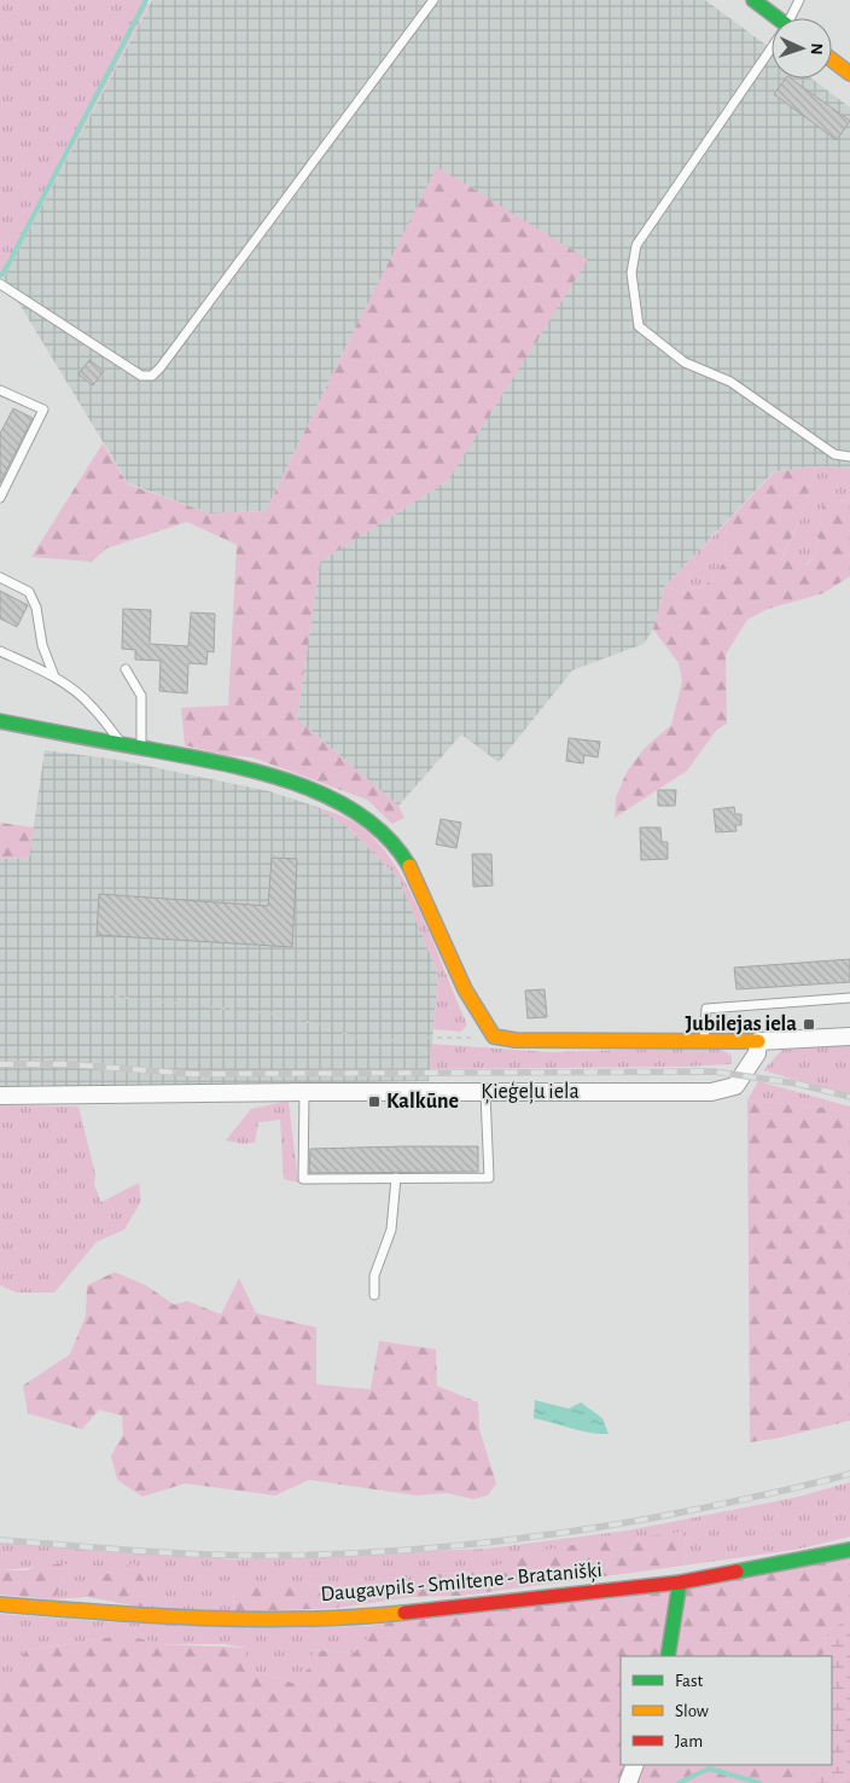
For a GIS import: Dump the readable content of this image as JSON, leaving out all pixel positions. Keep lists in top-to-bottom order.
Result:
{
  "streets": {
    "street": ["Ķieģeļu iela", "Daugavpils - Smiltene - Bratanišķi"]
  },
  "places": {
    "transit": ["Jubilejas iela", "Kalkūne"]
  },
  "legend": ["Fast", "Slow", "Jam"],
  "north": "right"
}
